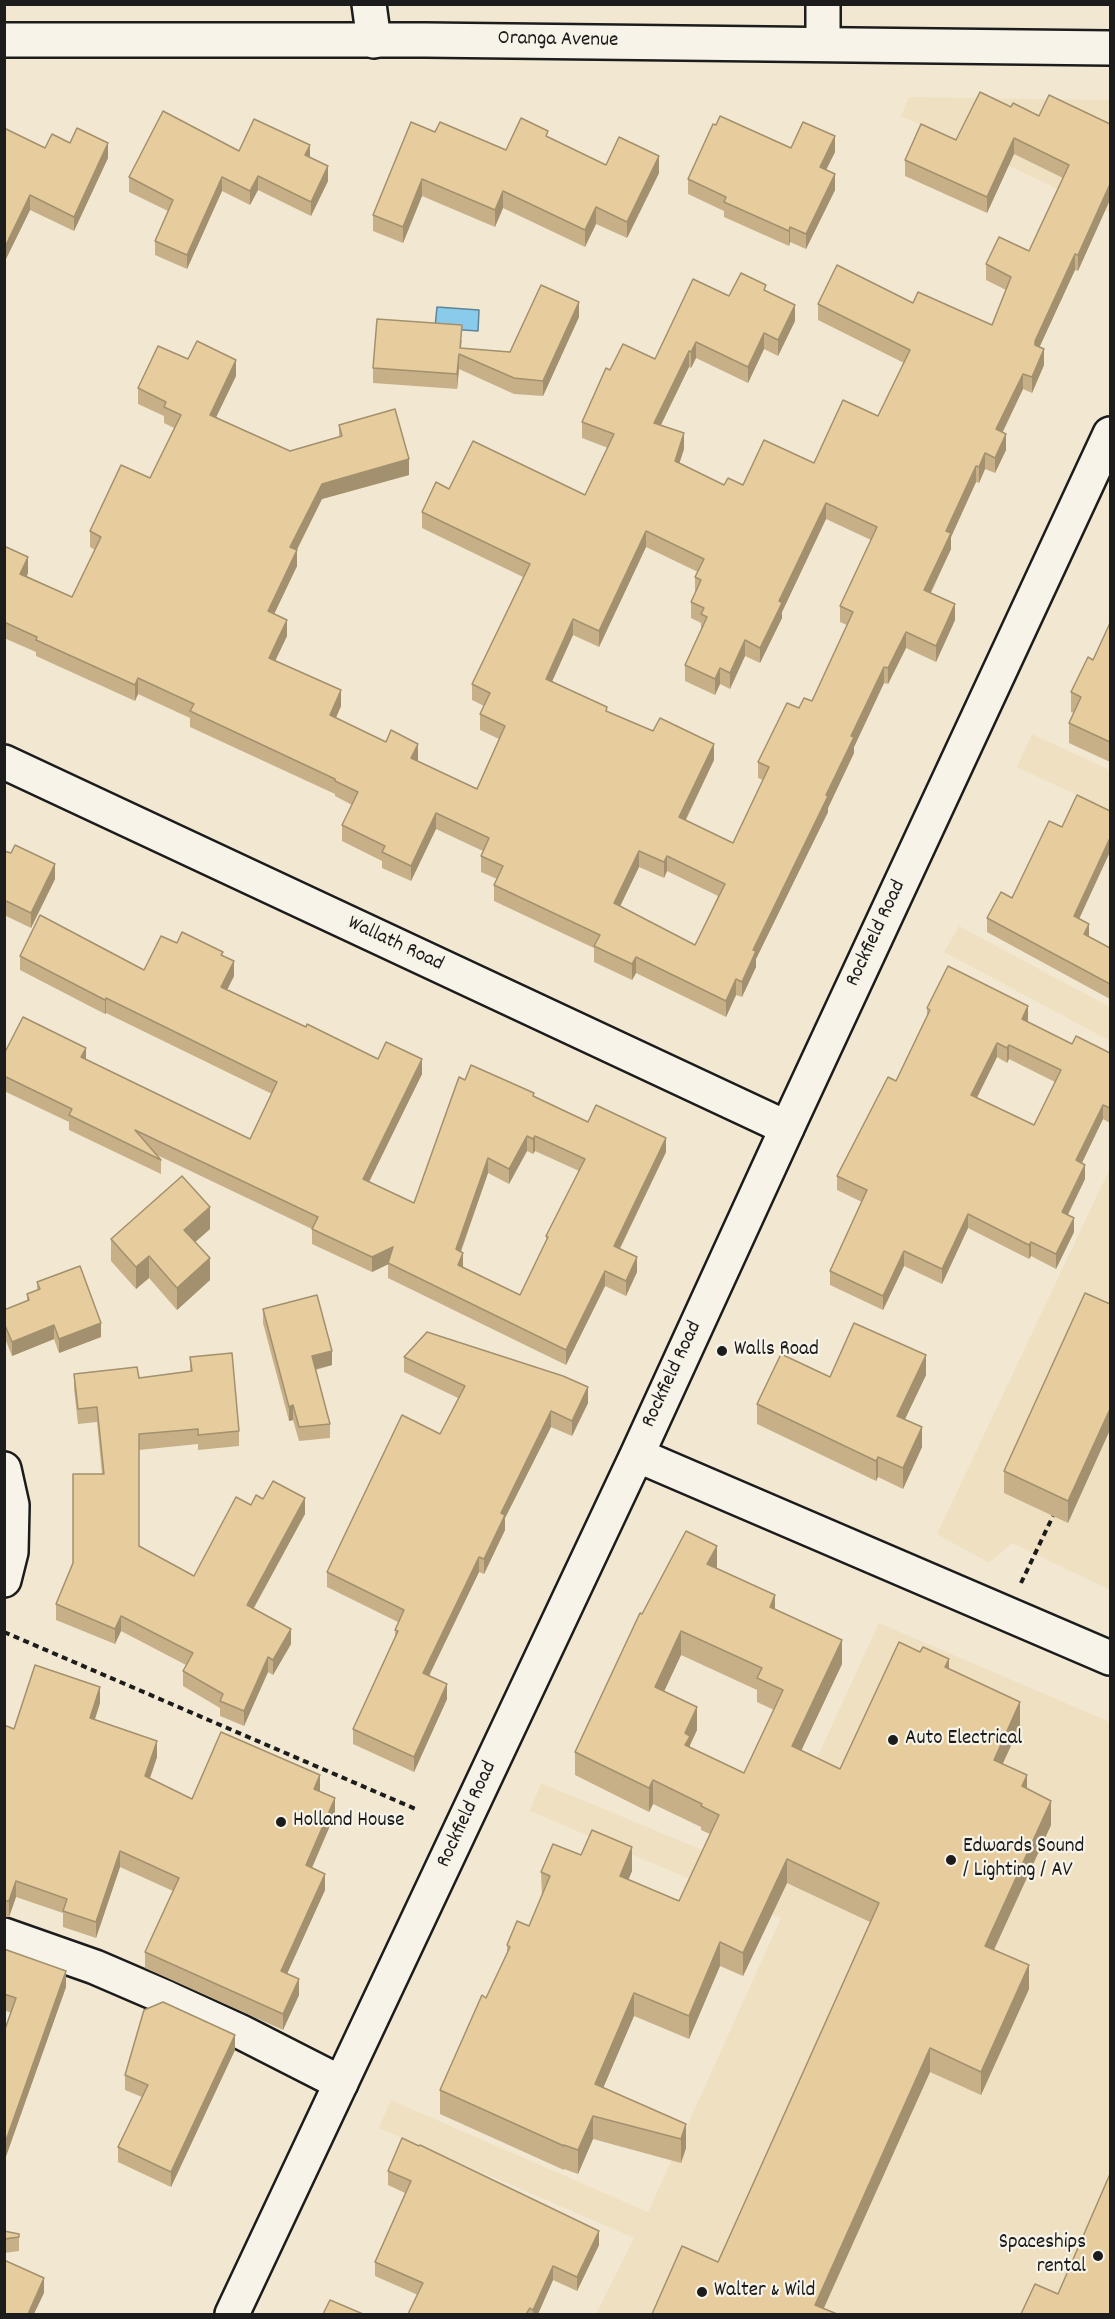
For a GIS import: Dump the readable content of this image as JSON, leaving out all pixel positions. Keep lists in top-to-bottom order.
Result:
{
  "streets": {
    "main road": ["Oranga Avenue", "Rockfield Road", "Wallath Road"]
  },
  "crossings": [
    ["Rockfield Road", "Wallath Road"]
  ],
  "places": [
    "Walls Road",
    "Auto Electrical",
    "Holland House",
    "Edwards Sound / Lighting / AV",
    "Spaceships rental",
    "Walter & Wild"
  ]
}
